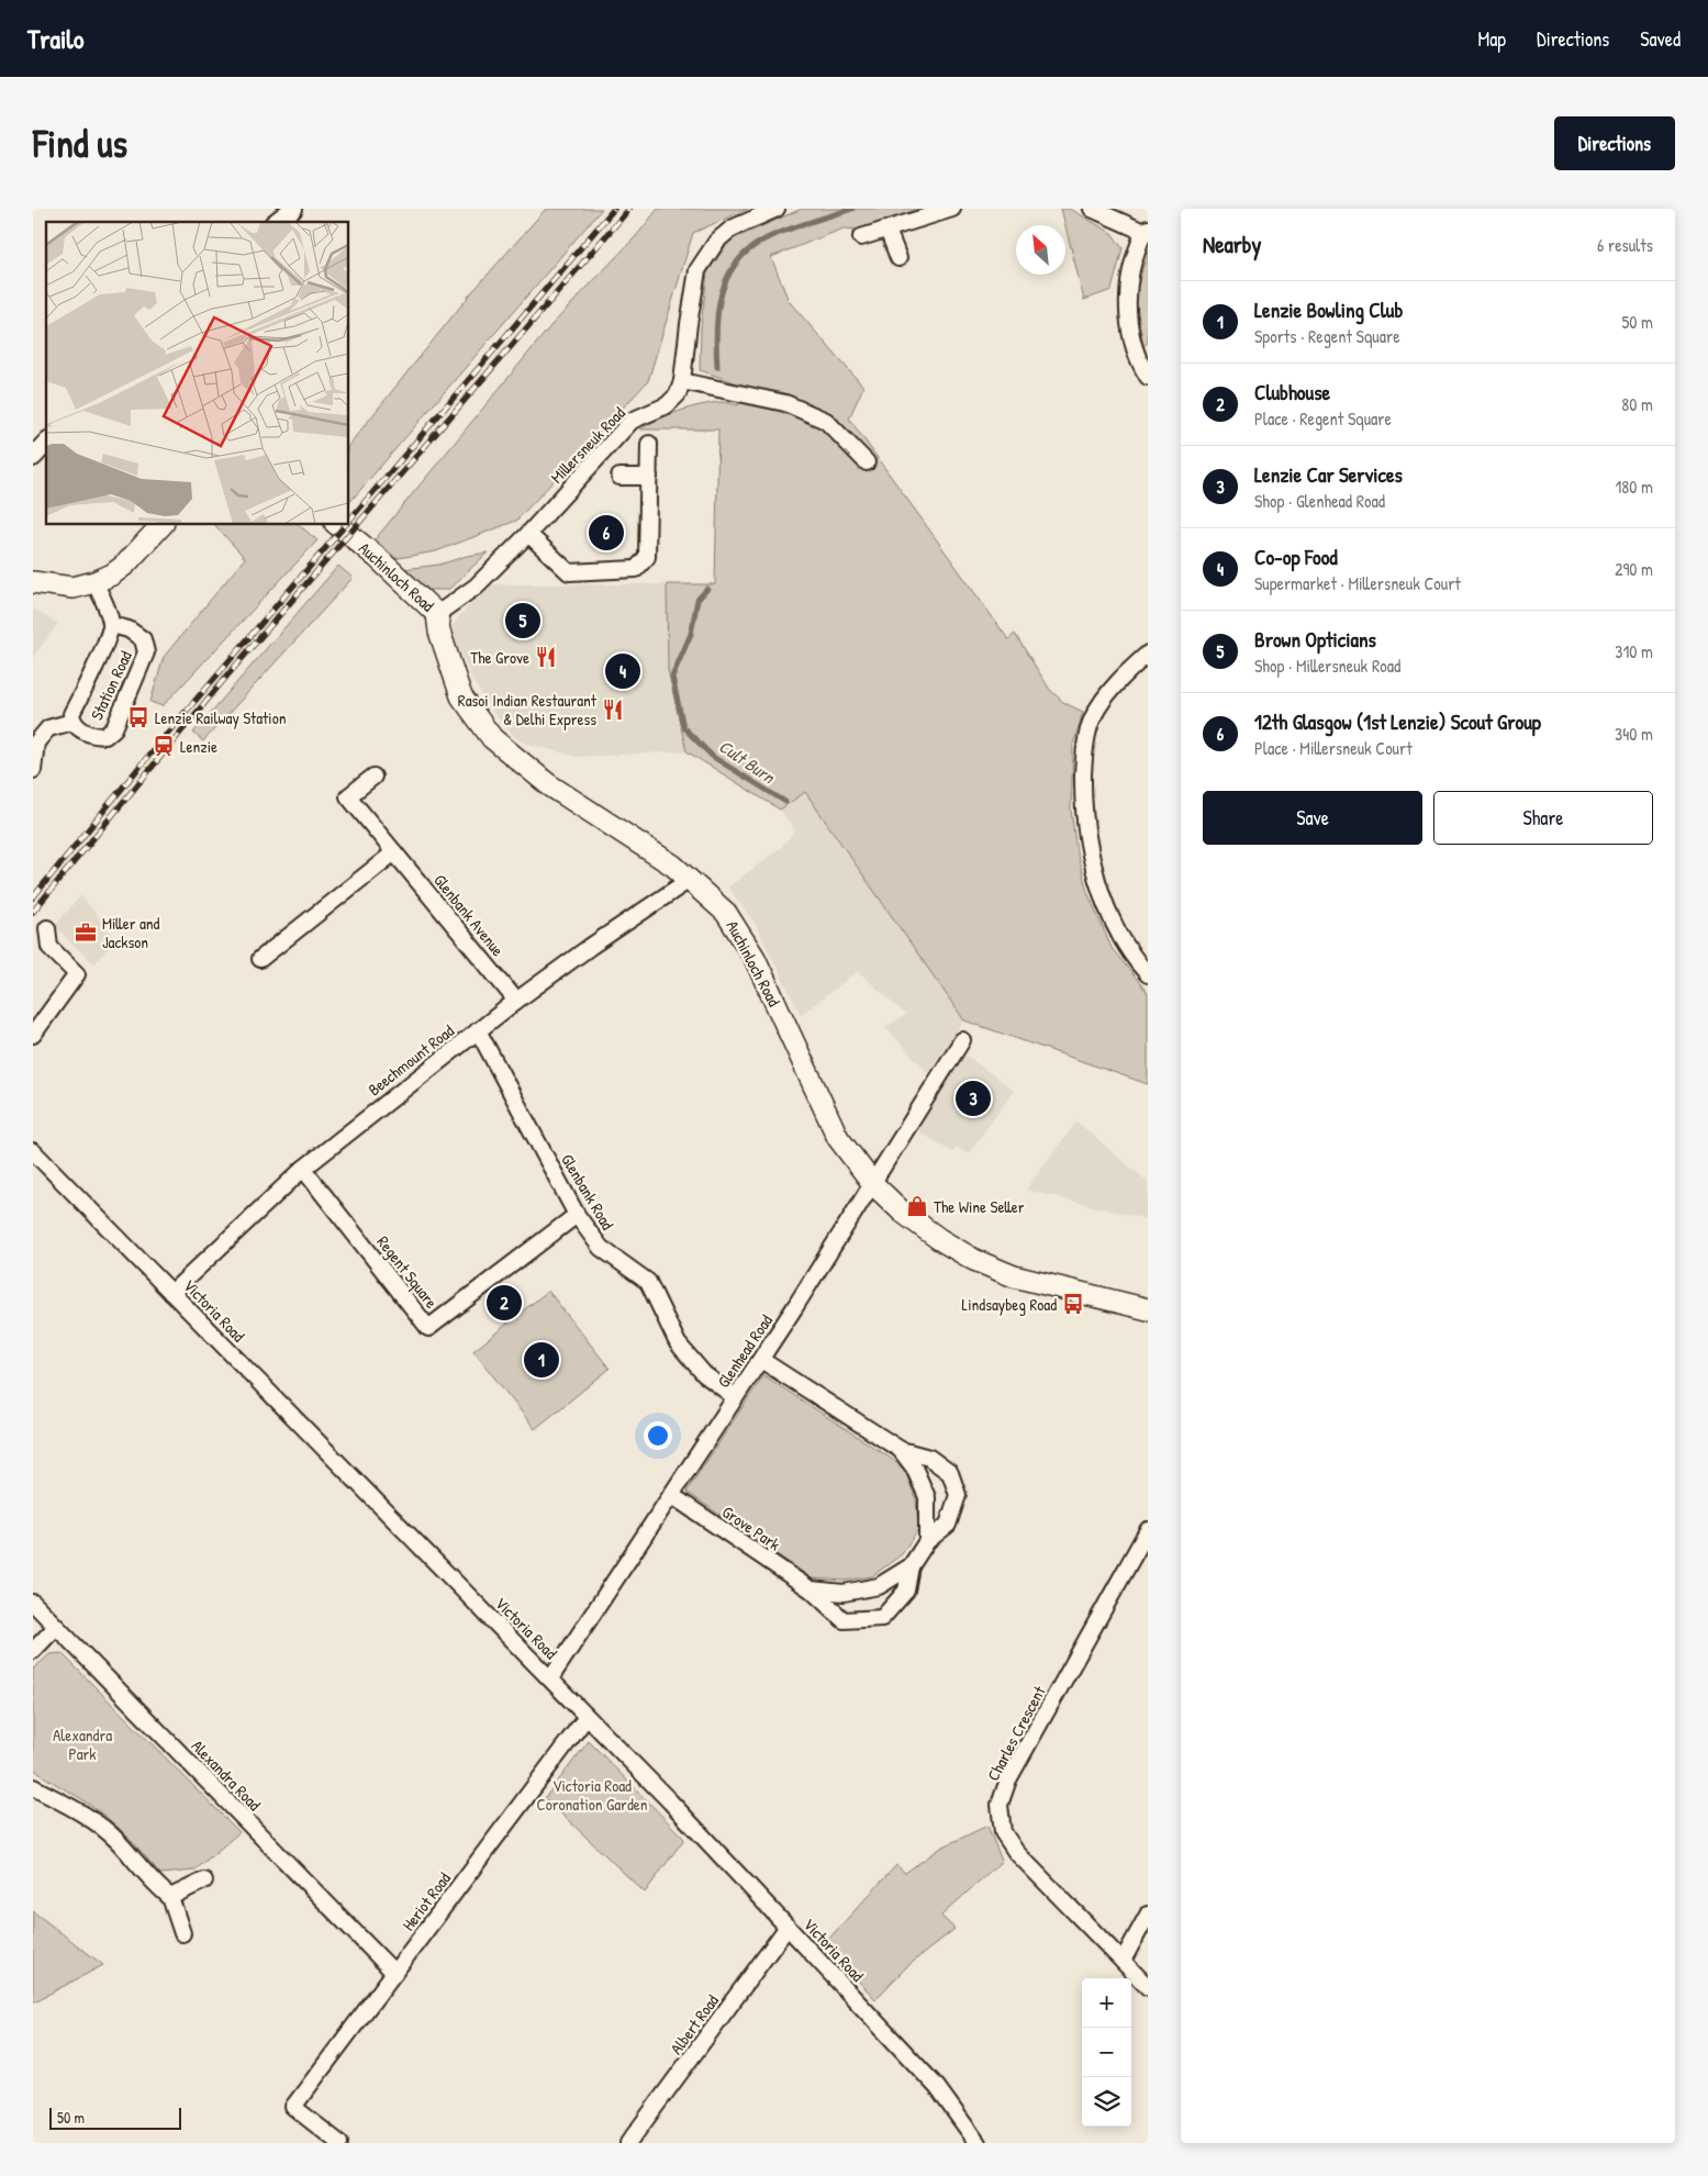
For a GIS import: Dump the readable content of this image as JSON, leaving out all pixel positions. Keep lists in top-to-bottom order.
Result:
{
  "streets": {
    "main road": ["Auchinloch Road"],
    "street": [
      "Millersneuk Road",
      "Station Road",
      "Glenbank Avenue",
      "Beechmount Road",
      "Glenbank Road",
      "Regent Square",
      "Victoria Road",
      "Glenhead Road",
      "Grove Park",
      "Charles Crescent",
      "Alexandra Road",
      "Heriot Road",
      "Albert Road"
    ]
  },
  "crossings": [
    ["Millersneuk Road", "Auchinloch Road"],
    ["Auchinloch Road", "Beechmount Road"],
    ["Auchinloch Road", "Glenhead Road"],
    ["Glenbank Avenue", "Beechmount Road"],
    ["Beechmount Road", "Glenbank Road"],
    ["Beechmount Road", "Regent Square"],
    ["Beechmount Road", "Victoria Road"],
    ["Glenbank Road", "Regent Square"],
    ["Glenbank Road", "Glenhead Road"],
    ["Victoria Road", "Glenhead Road"],
    ["Victoria Road", "Heriot Road"],
    ["Victoria Road", "Albert Road"],
    ["Glenhead Road", "Grove Park"],
    ["Alexandra Road", "Heriot Road"]
  ],
  "water": ["Cult Burn"],
  "parks": ["Alexandra Park", "Victoria Road Coronation Garden"],
  "places": {
    "restaurant": ["The Grove", "Rasoi Indian Restaurant & Delhi Express"],
    "bus stop": ["Lenzie Railway Station", "Lindsaybeg Road"],
    "station": ["Lenzie"],
    "office": ["Miller and Jackson"],
    "shop": ["The Wine Seller"]
  },
  "scale_bar": "50 m",
  "north": "top left",
  "page": {
    "header": "Trailo",
    "nav": ["Map", "Directions", "Saved"],
    "buttons": [
      "Directions",
      ["Save", "Share"]
    ],
    "title": "Find us",
    "heading": ["Nearby", "6 results"],
    "list": [
      {
        "mark": "1",
        "name": "Lenzie Bowling Club",
        "note": "Sports · Regent Square",
        "value": "50 m"
      },
      {
        "mark": "2",
        "name": "Clubhouse",
        "note": "Place · Regent Square",
        "value": "80 m"
      },
      {
        "mark": "3",
        "name": "Lenzie Car Services",
        "note": "Shop · Glenhead Road",
        "value": "180 m"
      },
      {
        "mark": "4",
        "name": "Co-op Food",
        "note": "Supermarket · Millersneuk Court",
        "value": "290 m"
      },
      {
        "mark": "5",
        "name": "Brown Opticians",
        "note": "Shop · Millersneuk Road",
        "value": "310 m"
      },
      {
        "mark": "6",
        "name": "12th Glasgow (1st Lenzie) Scout Group",
        "note": "Place · Millersneuk Court",
        "value": "340 m"
      }
    ],
    "pins": [
      "6",
      "5",
      "4",
      "3",
      "2",
      "1"
    ],
    "map_buttons": ["+", "−"],
    "scale": "50 m"
  }
}
